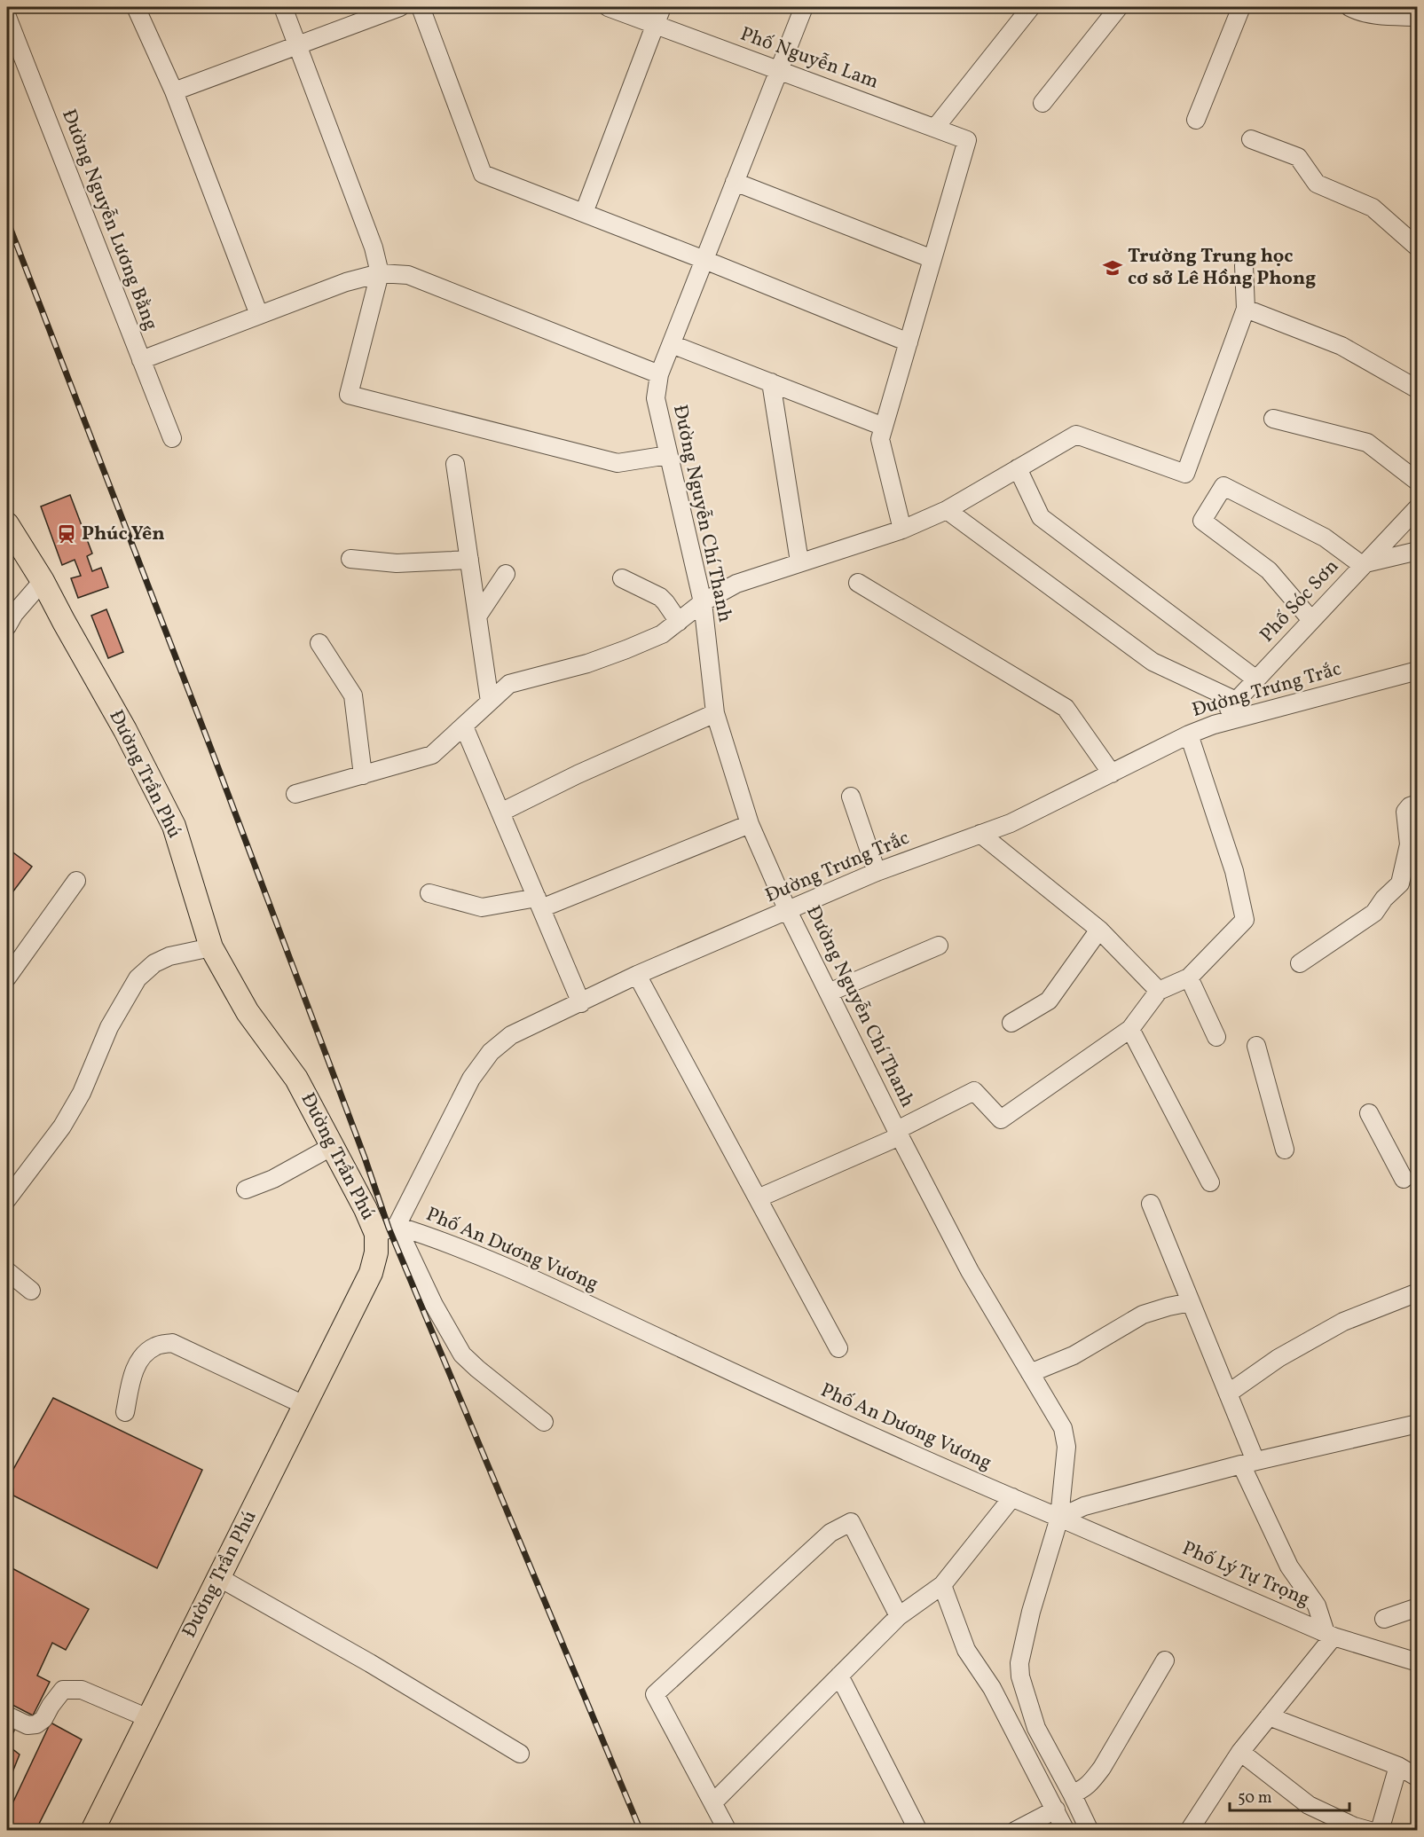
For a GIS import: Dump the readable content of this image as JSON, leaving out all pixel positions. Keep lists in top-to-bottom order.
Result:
{
  "streets": {
    "main road": ["Đường Trần Phú"],
    "street": [
      "Phố Nguyễn Lam",
      "Đường Nguyễn Lương Bằng",
      "Đường Nguyễn Chí Thanh",
      "Phố Sóc Sơn",
      "Đường Trưng Trắc",
      "Phố An Dương Vương",
      "Phố Lý Tự Trọng"
    ]
  },
  "crossings": [
    ["Phố Nguyễn Lam", "Đường Nguyễn Chí Thanh"],
    ["Đường Nguyễn Chí Thanh", "Đường Trưng Trắc"],
    ["Đường Nguyễn Chí Thanh", "Phố An Dương Vương"],
    ["Đường Nguyễn Chí Thanh", "Phố Lý Tự Trọng"],
    ["Phố Sóc Sơn", "Đường Trưng Trắc"],
    ["Đường Trưng Trắc", "Đường Trần Phú"],
    ["Đường Trưng Trắc", "Phố An Dương Vương"],
    ["Đường Trần Phú", "Phố An Dương Vương"],
    ["Phố An Dương Vương", "Phố Lý Tự Trọng"]
  ],
  "places": {
    "school or university": ["Trường Trung học cơ sở Lê Hồng Phong"],
    "station": ["Phúc Yên"]
  },
  "scale_bar": "50 m"
}
